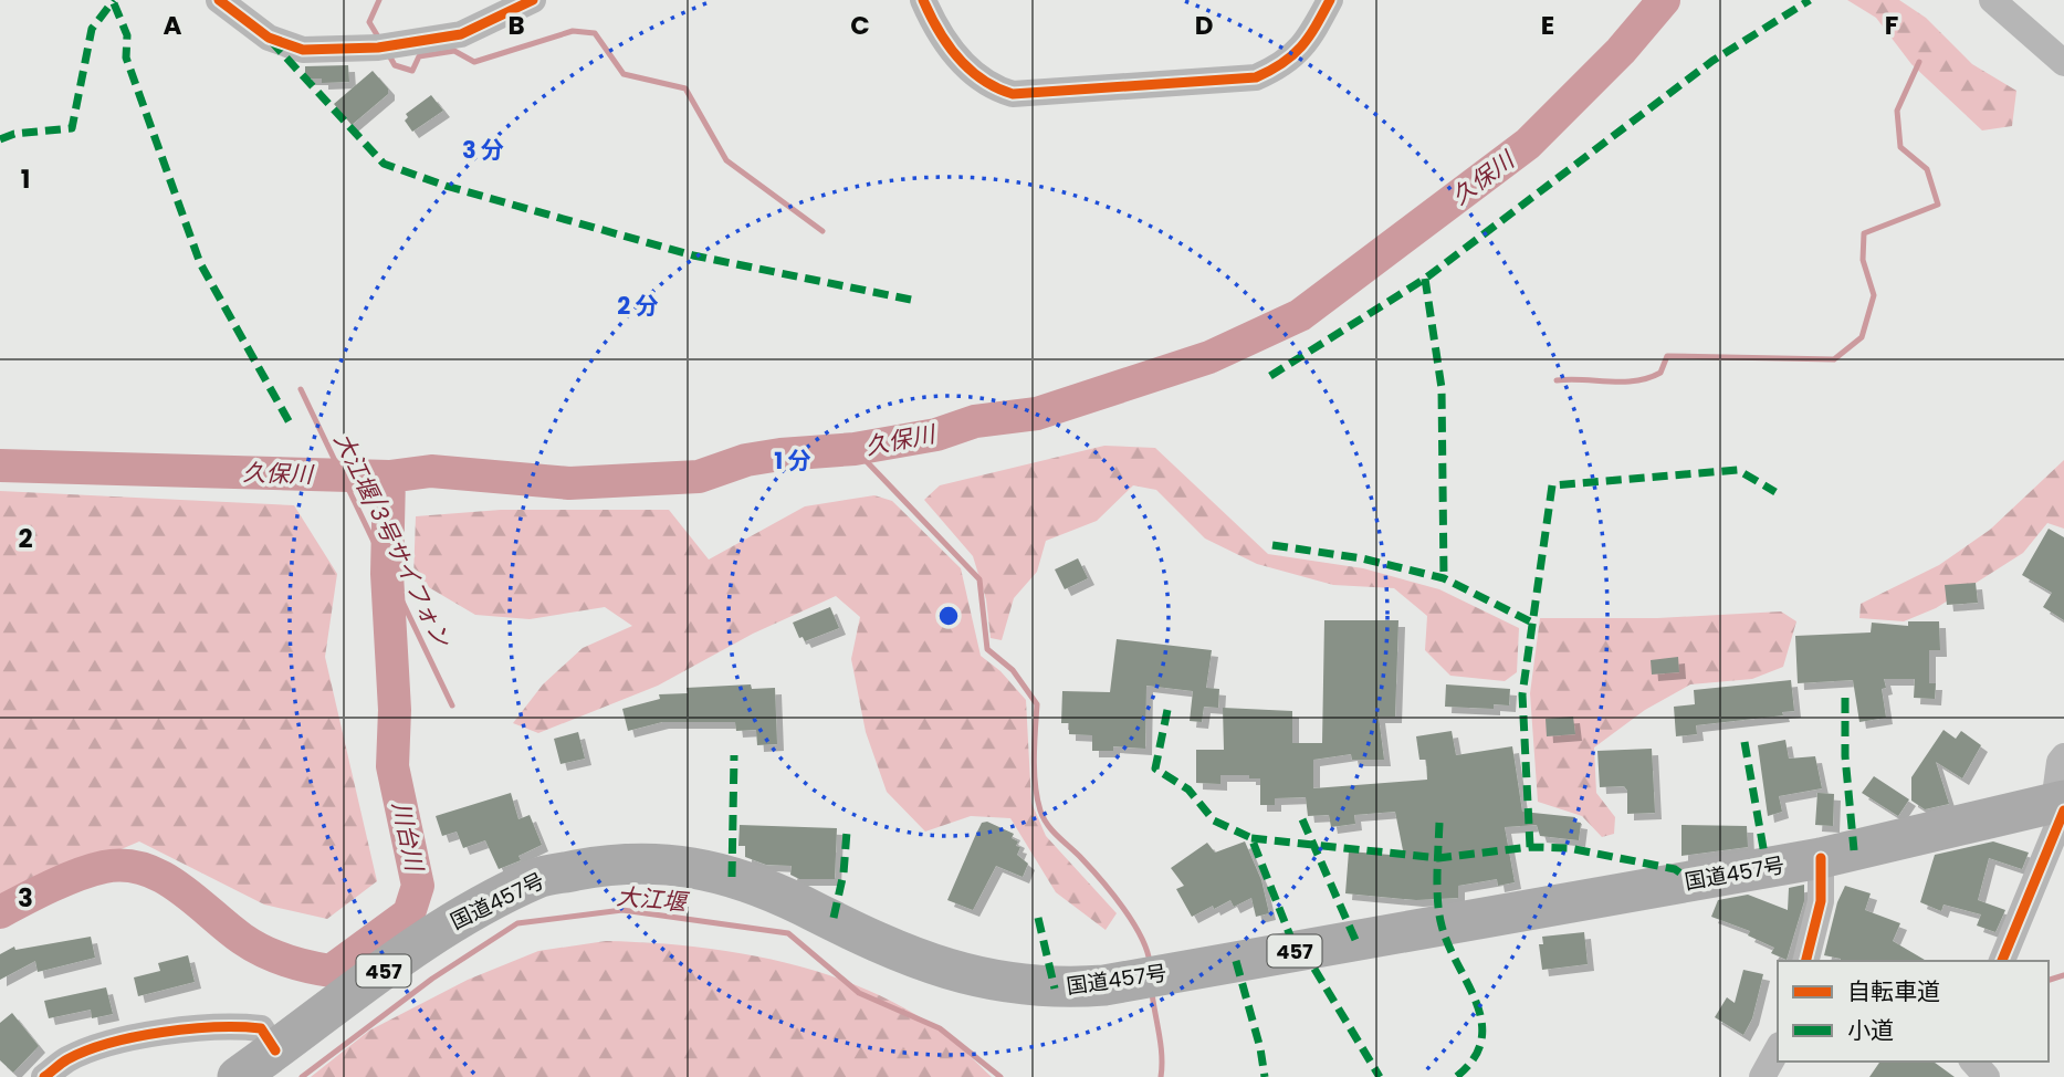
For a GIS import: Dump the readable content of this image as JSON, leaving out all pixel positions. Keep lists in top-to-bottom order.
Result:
{
  "streets": {
    "highway": ["国道457号", "457"]
  },
  "water": [
    "久保川",
    "大江堰/3号サイフォン",
    "川台川",
    "大江堰"
  ],
  "legend": ["自転車道", "小道"],
  "grid": {
    "columns": [
      "A",
      "B",
      "C",
      "D",
      "E",
      "F"
    ],
    "rows": ["1", "2", "3"]
  },
  "rings": ["3 分", "2 分", "1 分"]
}
